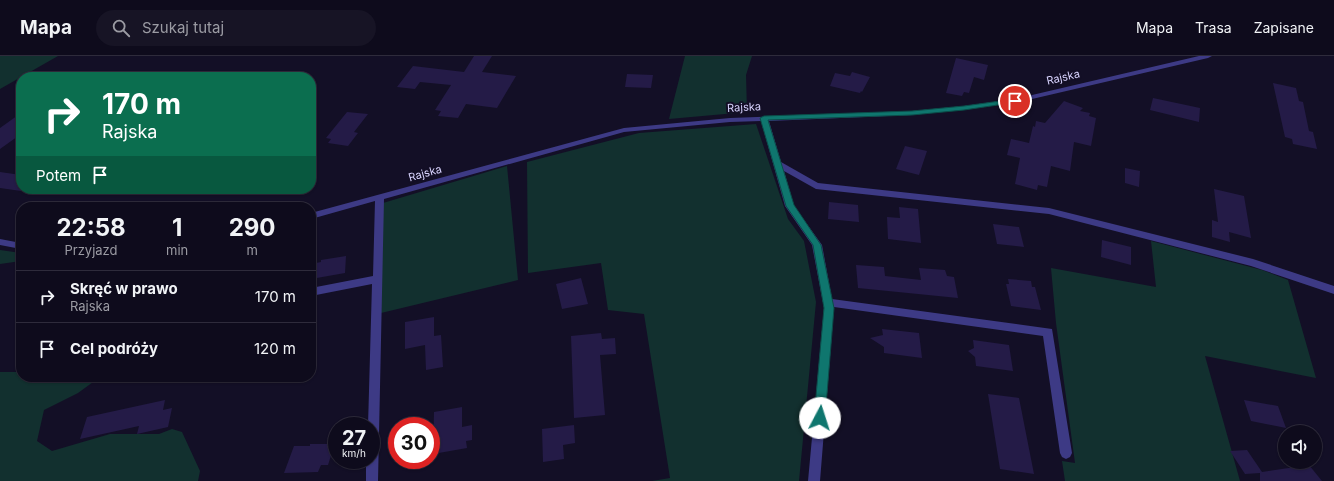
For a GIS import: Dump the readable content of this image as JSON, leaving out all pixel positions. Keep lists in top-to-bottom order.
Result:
{
  "streets": {
    "street": ["Rajska"]
  },
  "page": {
    "header": "Mapa",
    "search": "Szukaj tutaj",
    "nav": ["Mapa", "Trasa", "Zapisane"],
    "turn": ["170 m", "Rajska"],
    "then": "Potem",
    "eta": [
      "22:58",
      "Przyjazd",
      "1",
      "min",
      "290",
      "m"
    ],
    "list": [
      {
        "name": "Skręć w prawo",
        "note": "Rajska",
        "value": "170 m"
      },
      {
        "name": "Cel podróży",
        "value": "120 m"
      }
    ],
    "speed": "27 km/h",
    "limit": "30"
  }
}
